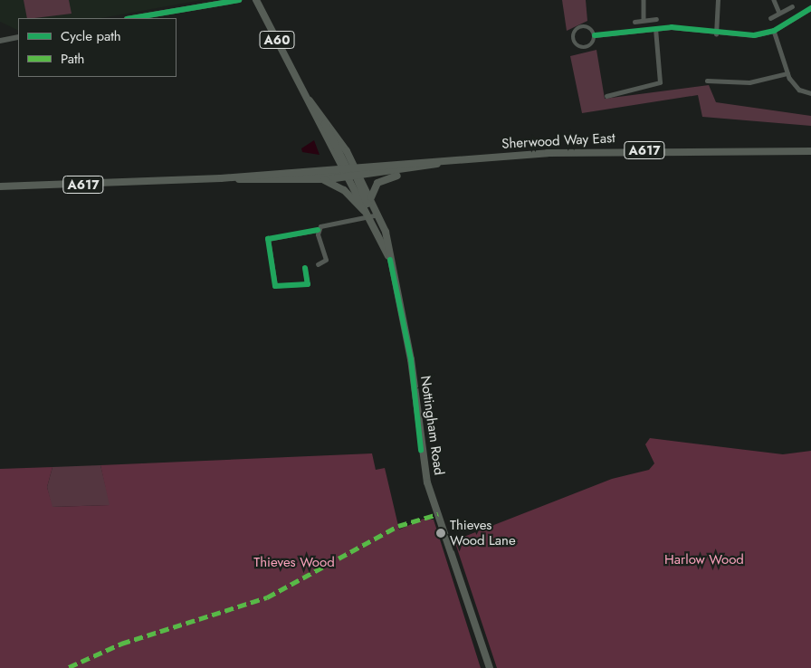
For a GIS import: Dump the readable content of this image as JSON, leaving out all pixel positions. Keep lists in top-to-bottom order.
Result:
{
  "streets": {
    "highway": [
      "A60",
      "Sherwood Way East",
      "A617",
      "Nottingham Road"
    ]
  },
  "crossings": [
    ["Sherwood Way East", "A617"],
    ["Sherwood Way East", "Nottingham Road"],
    ["A617", "Nottingham Road"]
  ],
  "parks": ["Harlow Wood", "Thieves Wood"],
  "places": ["Thieves Wood Lane"],
  "legend": ["Cycle path", "Path"]
}
